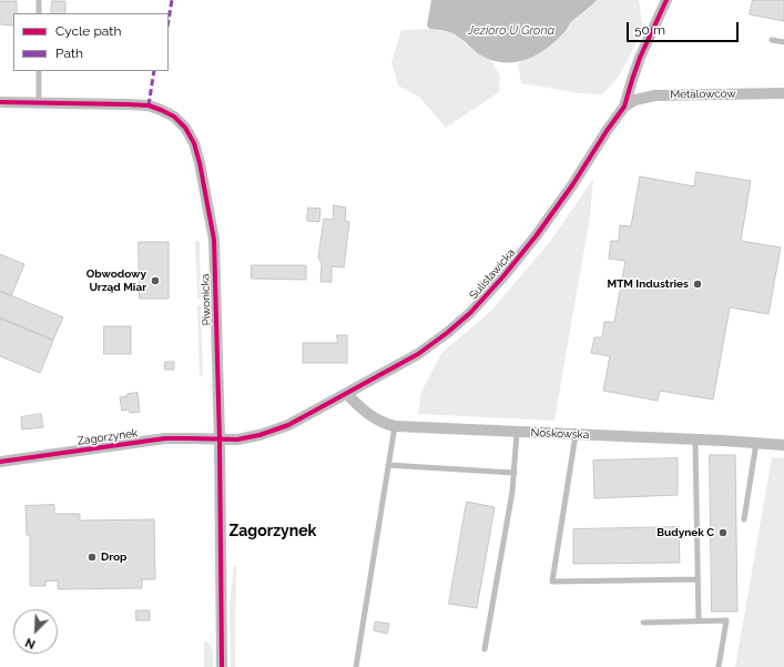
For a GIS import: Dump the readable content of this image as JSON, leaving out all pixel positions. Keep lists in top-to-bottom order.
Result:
{
  "streets": {
    "street": [
      "Metalowców",
      "Sulisławicka",
      "Piwonicka",
      "Noskowska",
      "Zagorzynek"
    ]
  },
  "crossings": [
    ["Metalowców", "Sulisławicka"],
    ["Sulisławicka", "Piwonicka"],
    ["Sulisławicka", "Noskowska"],
    ["Sulisławicka", "Zagorzynek"],
    ["Piwonicka", "Zagorzynek"]
  ],
  "districts": ["Zagorzynek"],
  "water": ["Jezioro U Grona"],
  "places": [
    "Obwodowy Urząd Miar",
    "MTM Industries",
    "Budynek C",
    "Drop"
  ],
  "legend": ["Cycle path", "Path"],
  "scale_bar": "50 m",
  "north": "bottom left"
}
